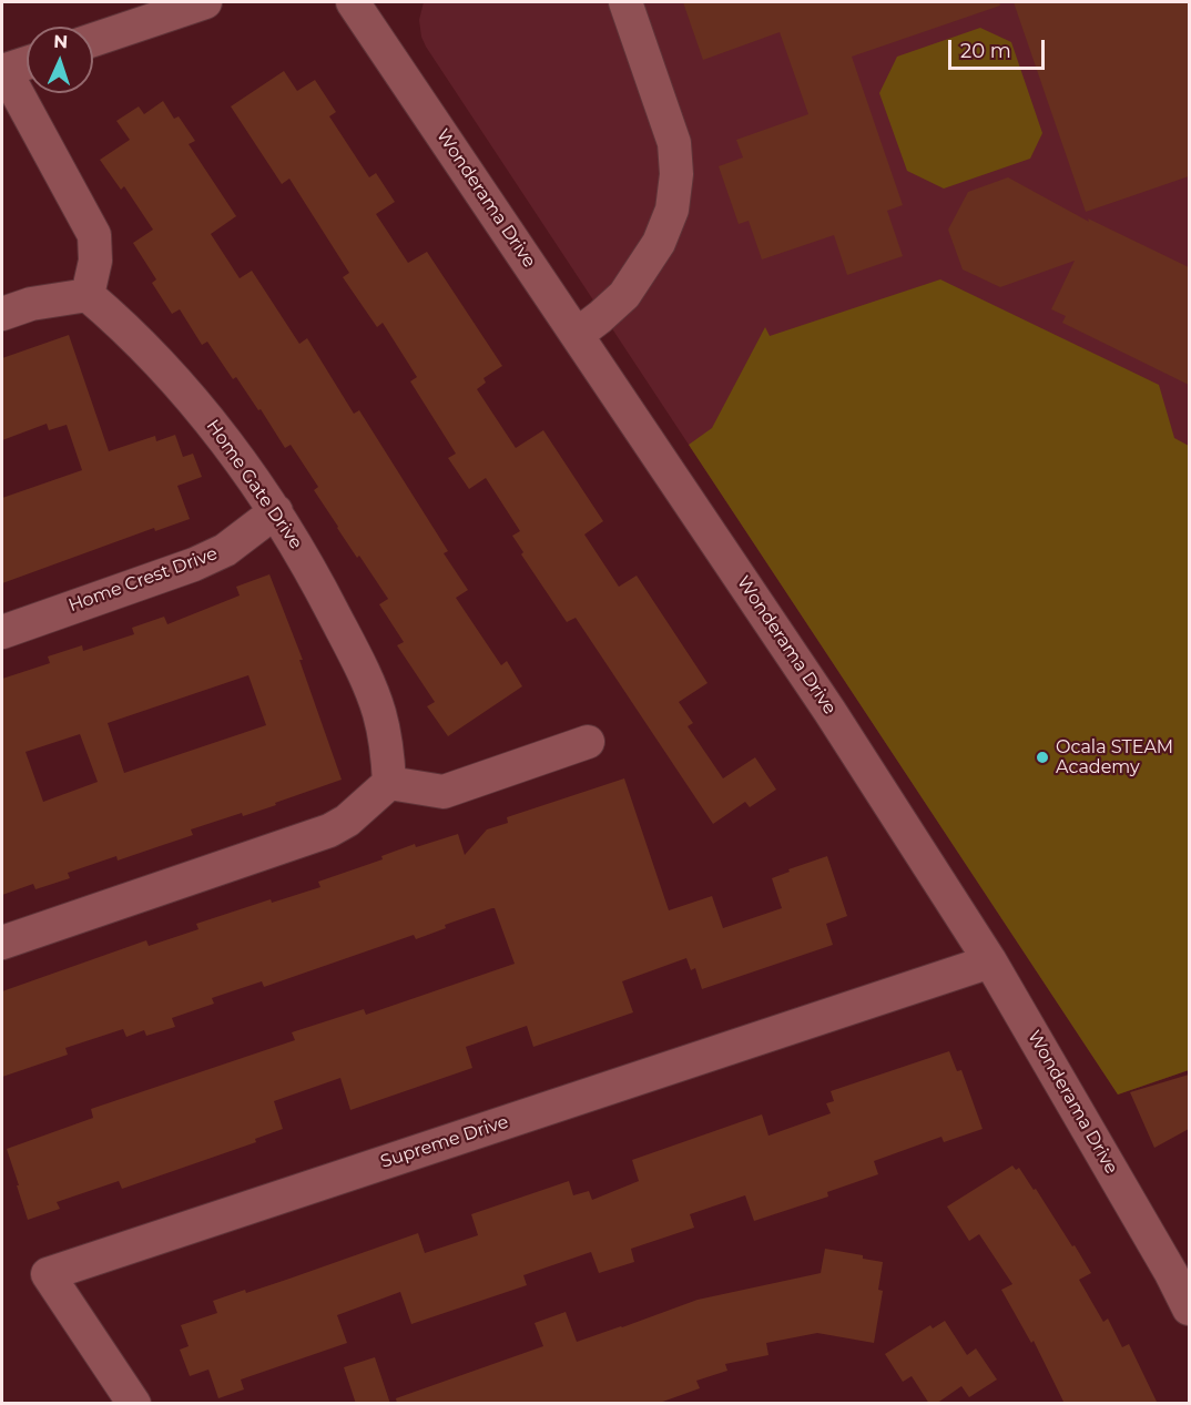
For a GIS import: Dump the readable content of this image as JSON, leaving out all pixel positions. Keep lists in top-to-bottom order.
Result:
{
  "streets": {
    "street": [
      "Wonderama Drive",
      "Home Gate Drive",
      "Home Crest Drive",
      "Supreme Drive"
    ]
  },
  "crossings": [
    ["Wonderama Drive", "Supreme Drive"],
    ["Home Gate Drive", "Home Crest Drive"]
  ],
  "places": ["Ocala STEAM Academy"],
  "scale_bar": "20 m",
  "north": "top"
}
